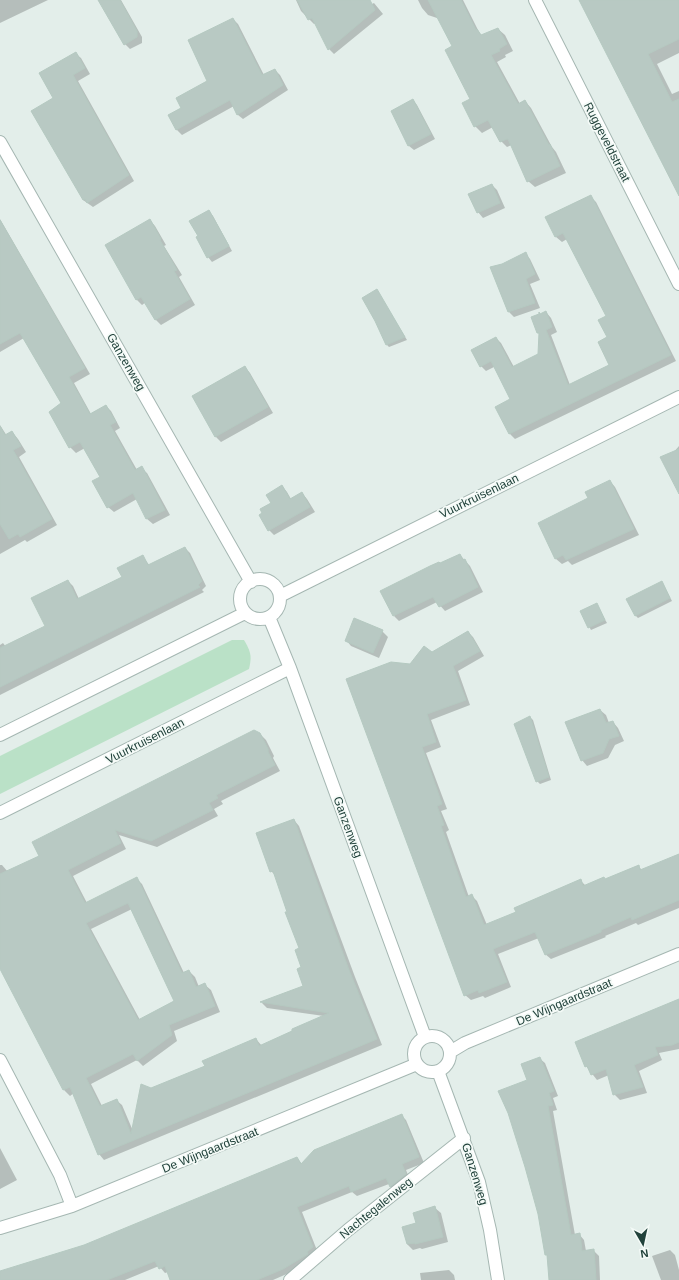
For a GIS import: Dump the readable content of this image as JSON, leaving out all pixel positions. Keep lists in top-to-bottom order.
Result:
{
  "streets": {
    "street": [
      "Ruggeveldstraat",
      "Ganzenweg",
      "Vuurkruisenlaan",
      "De Wijngaardstraat",
      "Nachtegalenweg"
    ]
  },
  "crossings": [
    ["Ganzenweg", "Vuurkruisenlaan"],
    ["Ganzenweg", "De Wijngaardstraat"],
    ["Ganzenweg", "Nachtegalenweg"]
  ],
  "north": "bottom"
}
